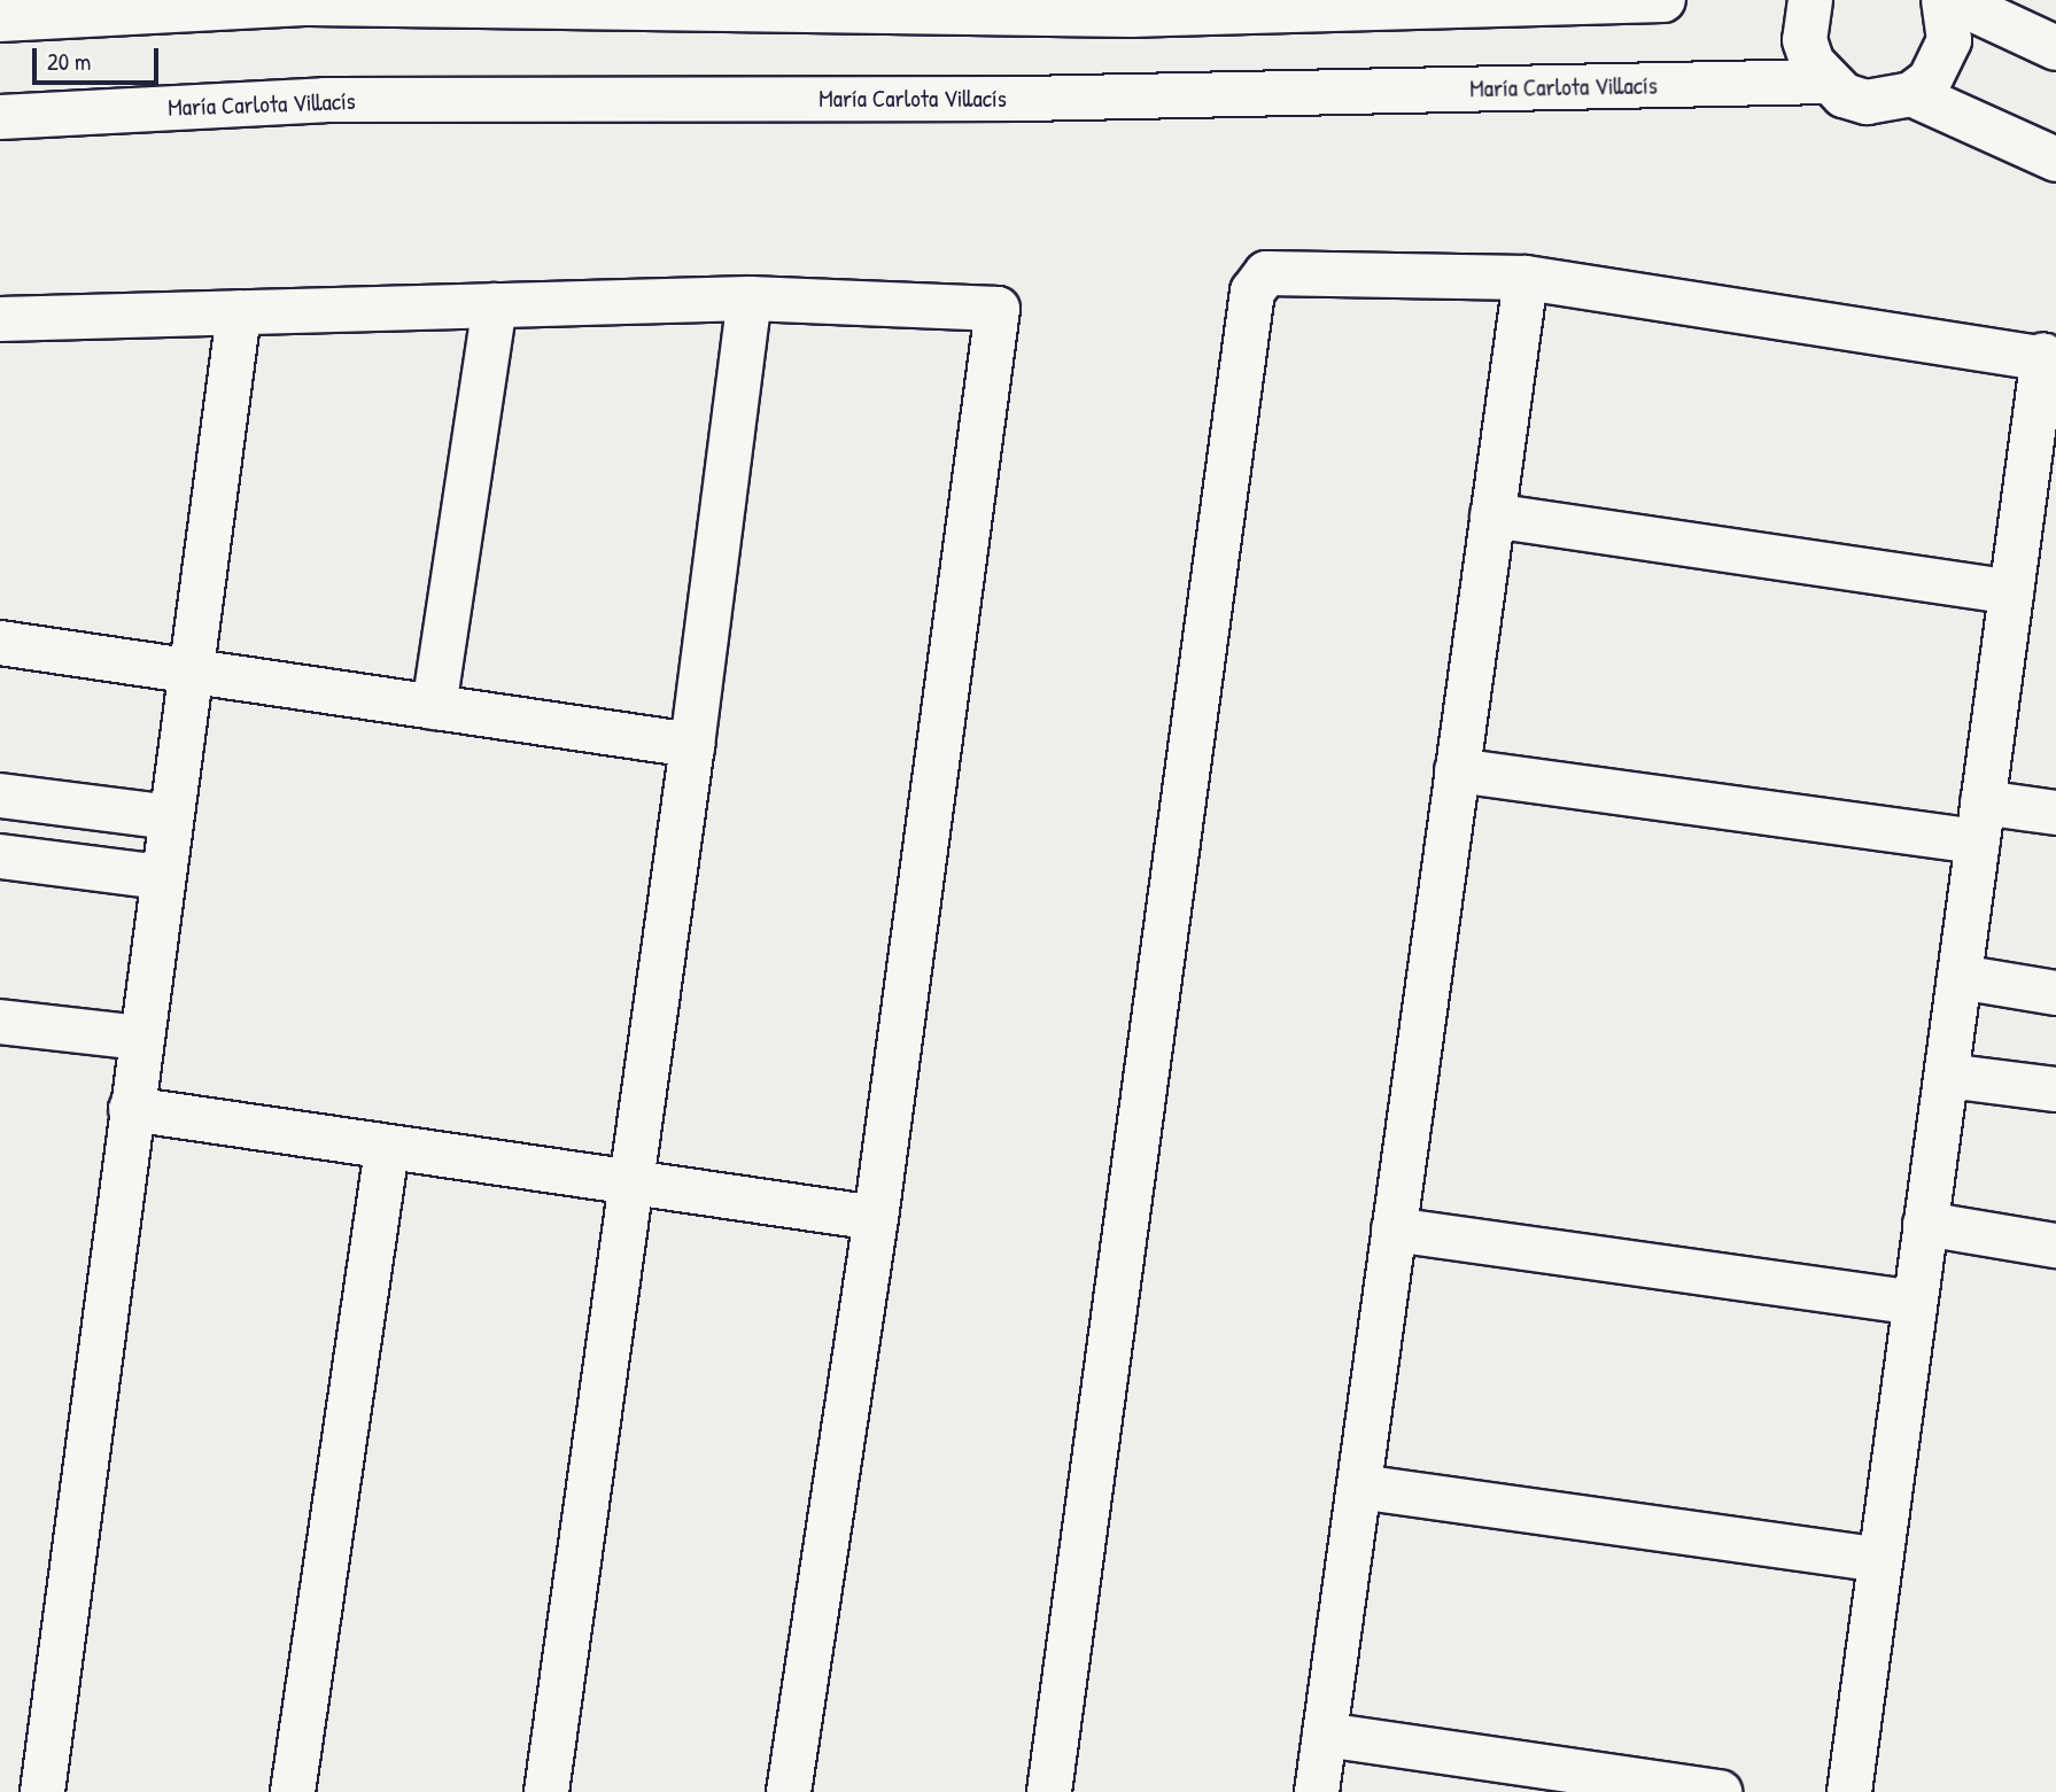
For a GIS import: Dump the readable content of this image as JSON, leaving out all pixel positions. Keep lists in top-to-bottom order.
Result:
{
  "streets": {
    "street": ["María Carlota Villacís"]
  },
  "scale_bar": "20 m"
}
